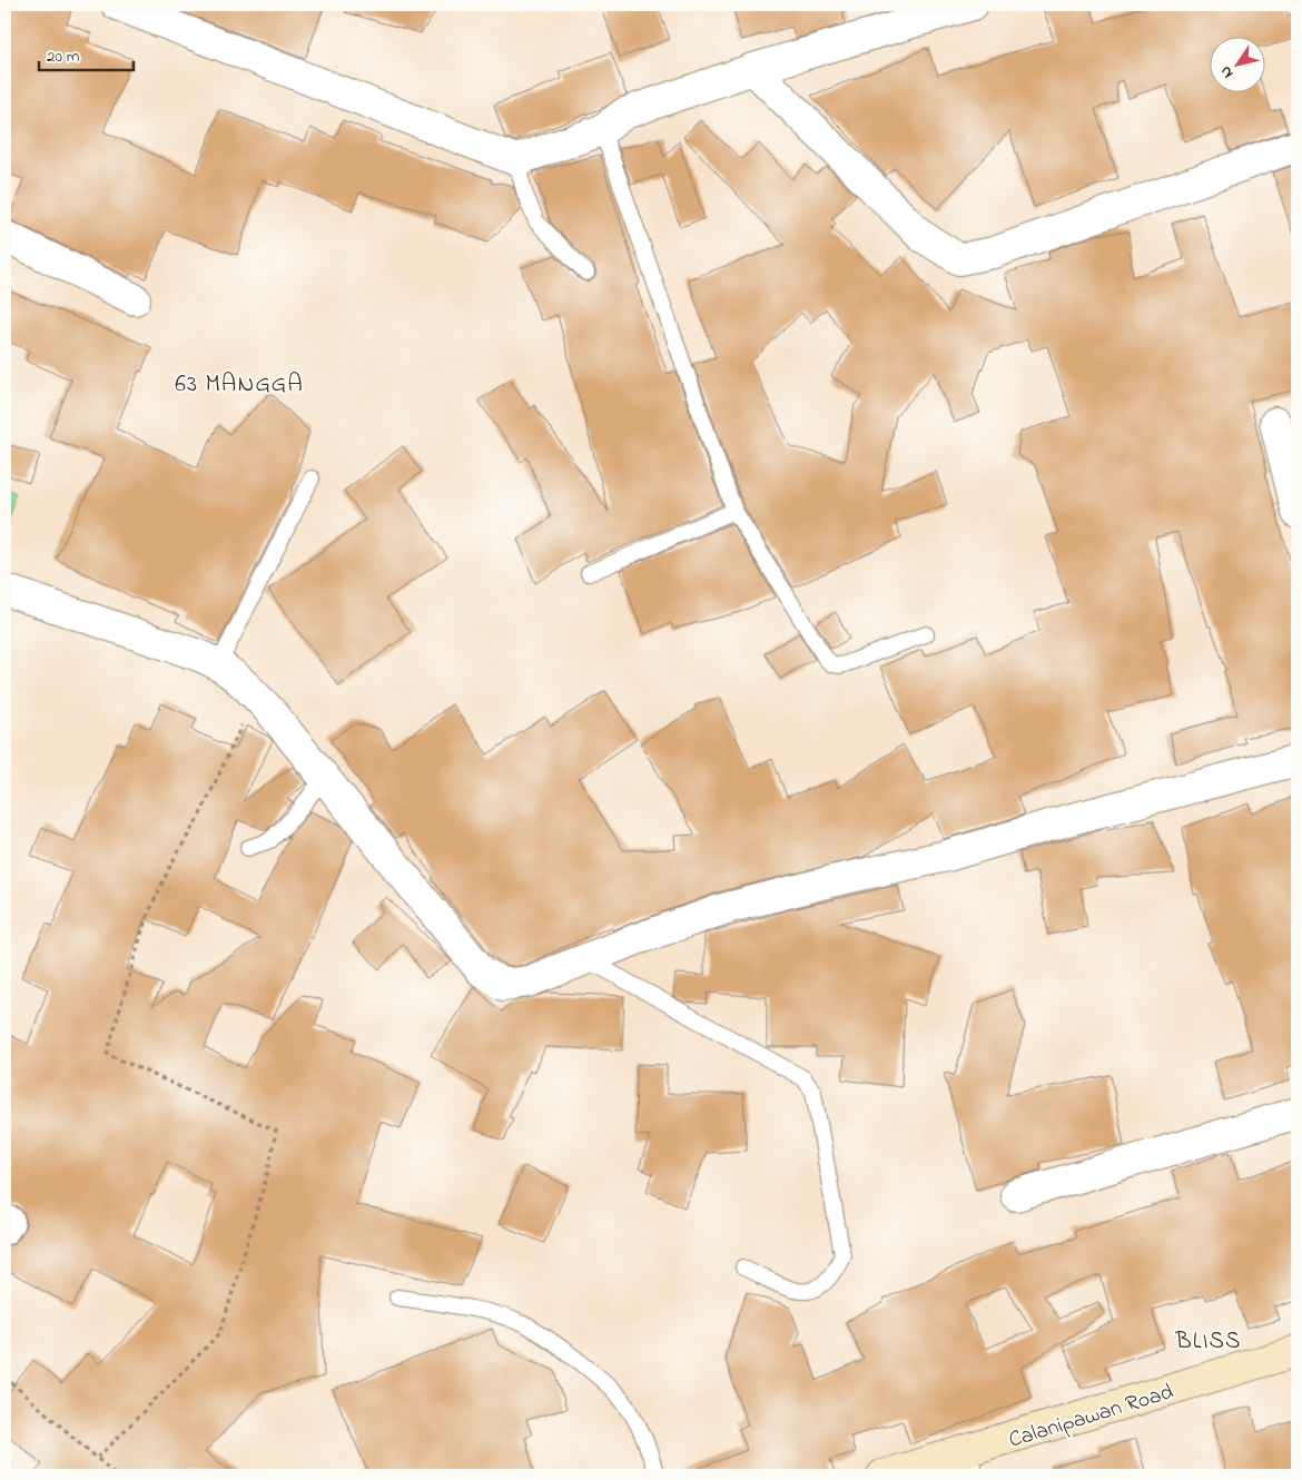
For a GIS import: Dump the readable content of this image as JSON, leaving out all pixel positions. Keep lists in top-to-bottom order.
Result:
{
  "streets": {
    "street": ["Calanipawan Road"]
  },
  "districts": ["63 MANGGA", "BLISS"],
  "scale_bar": "20 m",
  "north": "bottom left"
}
